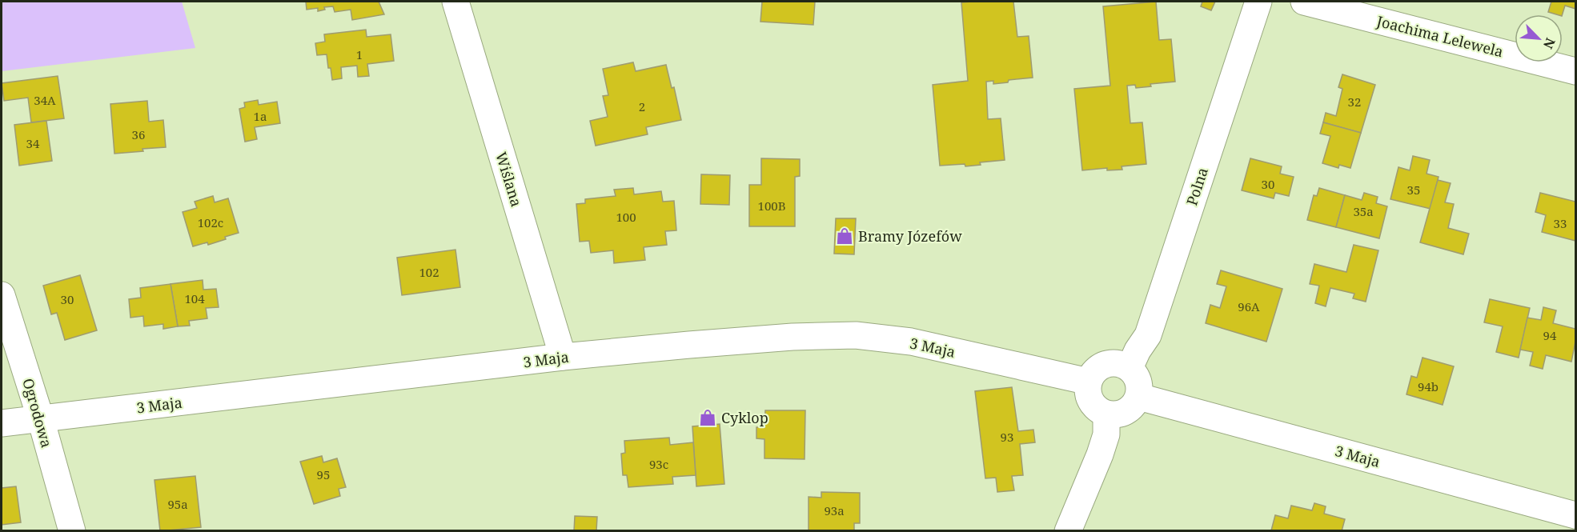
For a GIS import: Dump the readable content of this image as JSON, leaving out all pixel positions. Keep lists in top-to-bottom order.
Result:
{
  "streets": {
    "street": [
      "Joachima Lelewela",
      "Wiślana",
      "Polna",
      "3 Maja",
      "Ogrodowa"
    ]
  },
  "crossings": [
    ["Wiślana", "3 Maja"],
    ["Polna", "3 Maja"],
    ["3 Maja", "Ogrodowa"]
  ],
  "places": {
    "shop": ["Bramy Józefów", "Cyklop"]
  },
  "house_numbers": [
    "1",
    "34A",
    "32",
    "2",
    "1a",
    "36",
    "34",
    "30",
    "35",
    "100B",
    "35a",
    "100",
    "102c",
    "33",
    "102",
    "104",
    "30",
    "96A",
    "94",
    "94b",
    "93",
    "93c",
    "95",
    "95a",
    "93a"
  ],
  "north": "bottom right"
}
